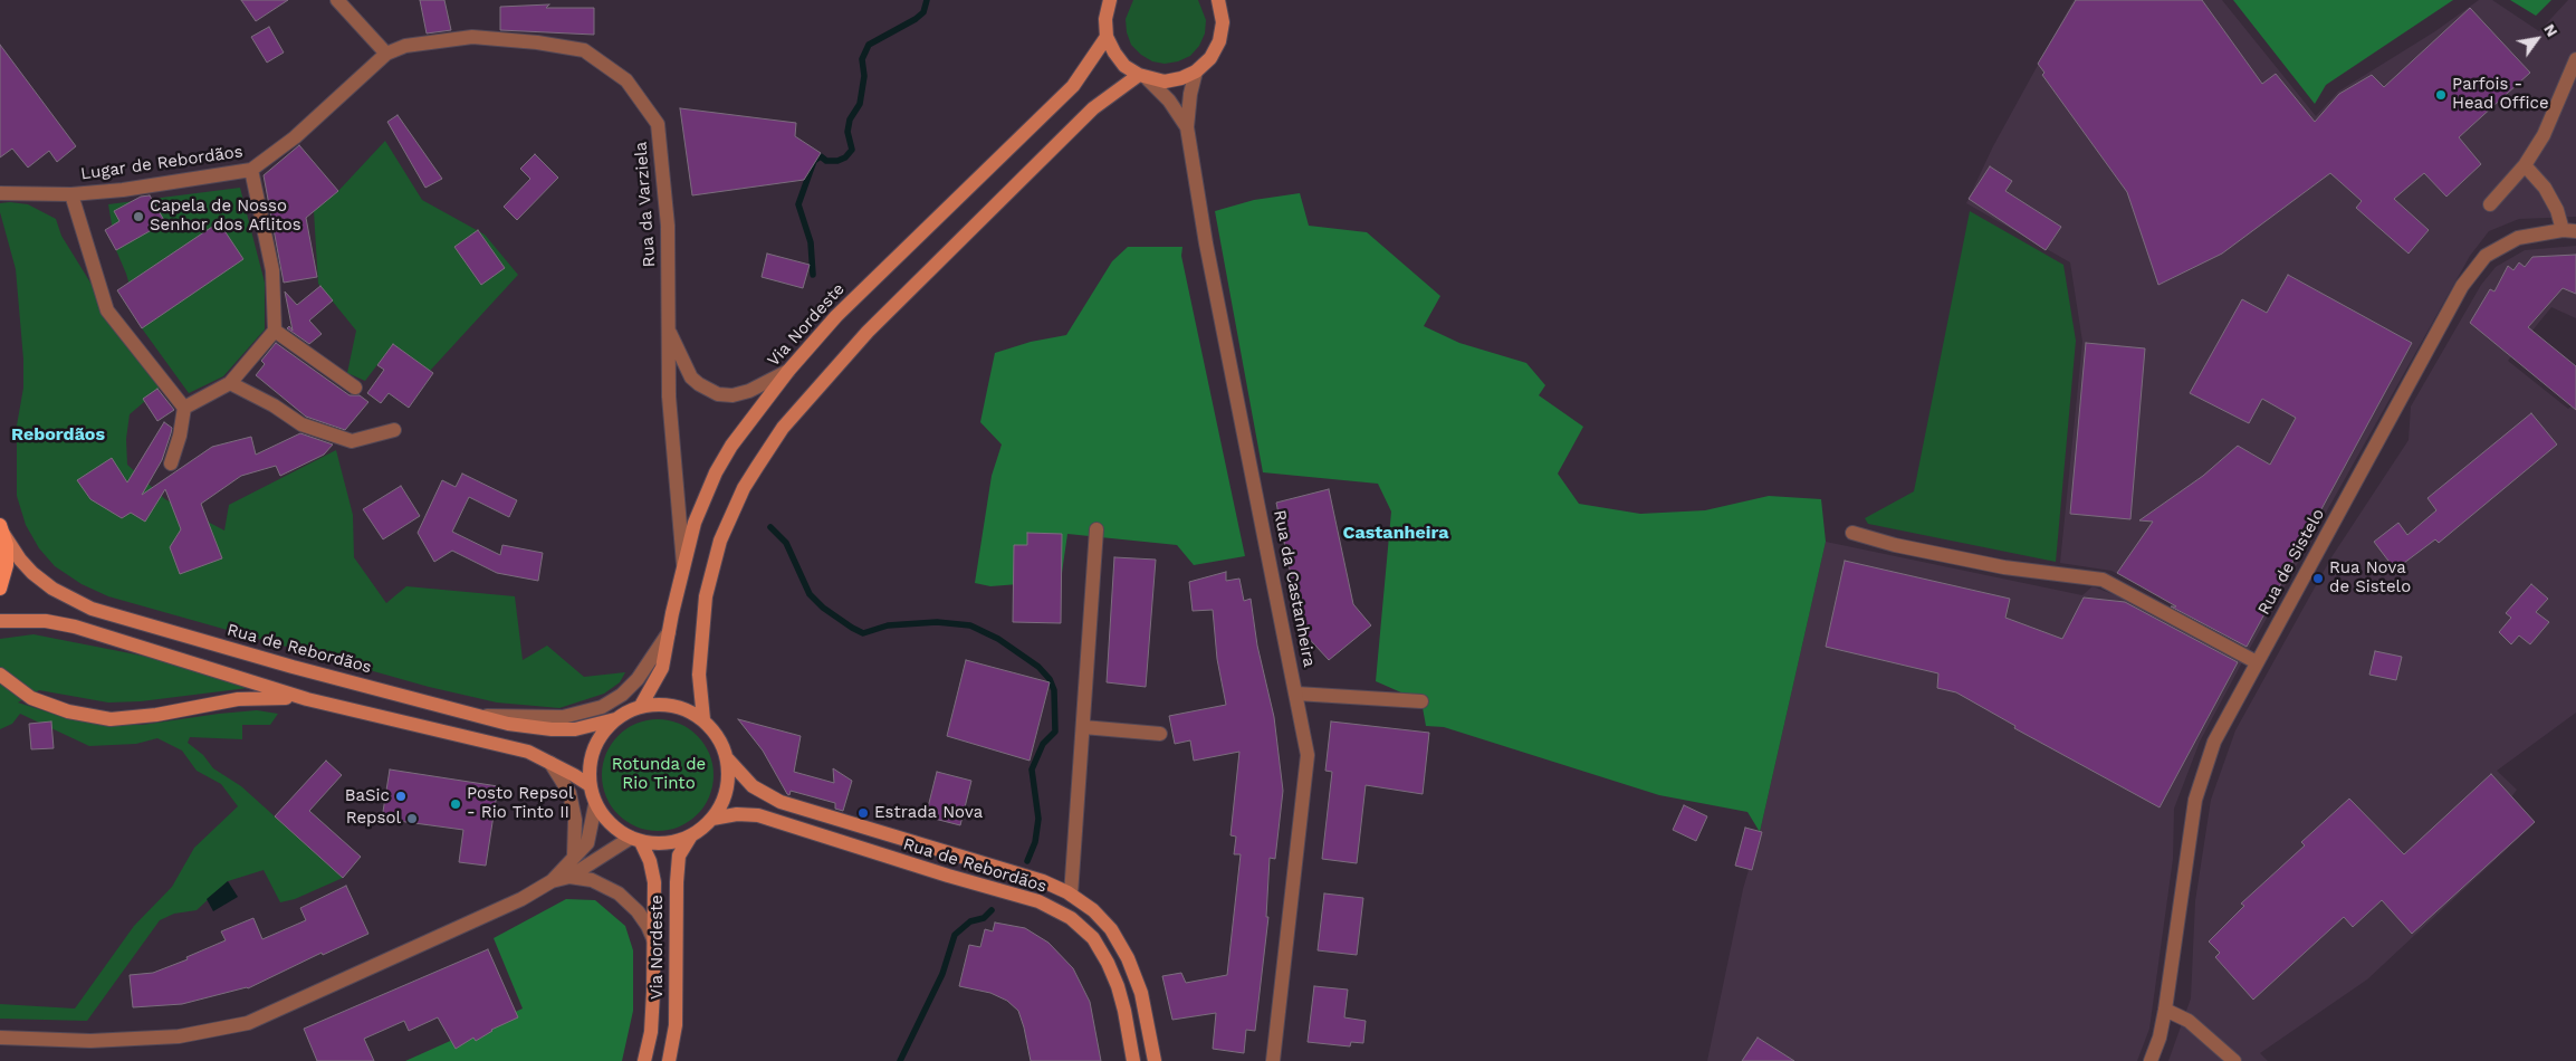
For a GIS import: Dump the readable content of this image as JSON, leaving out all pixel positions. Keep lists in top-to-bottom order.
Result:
{
  "streets": {
    "main road": ["Via Nordeste", "Rua de Rebordãos"],
    "street": [
      "Lugar de Rebordãos",
      "Rua da Varziela",
      "Rua de Sistelo",
      "Rua da Castanheira"
    ]
  },
  "crossings": [
    ["Lugar de Rebordãos", "Rua da Varziela"],
    ["Rua da Varziela", "Via Nordeste"],
    ["Via Nordeste", "Rua de Rebordãos"]
  ],
  "districts": ["Rebordãos", "Castanheira"],
  "parks": ["Rotunda de Rio Tinto"],
  "places": [
    "Parfois - Head Office",
    "Capela de Nosso Senhor dos Aflitos",
    "Rua Nova de Sistelo",
    "BaSic",
    "Posto Repsol - Rio Tinto II",
    "Estrada Nova",
    "Repsol"
  ],
  "north": "top right"
}
